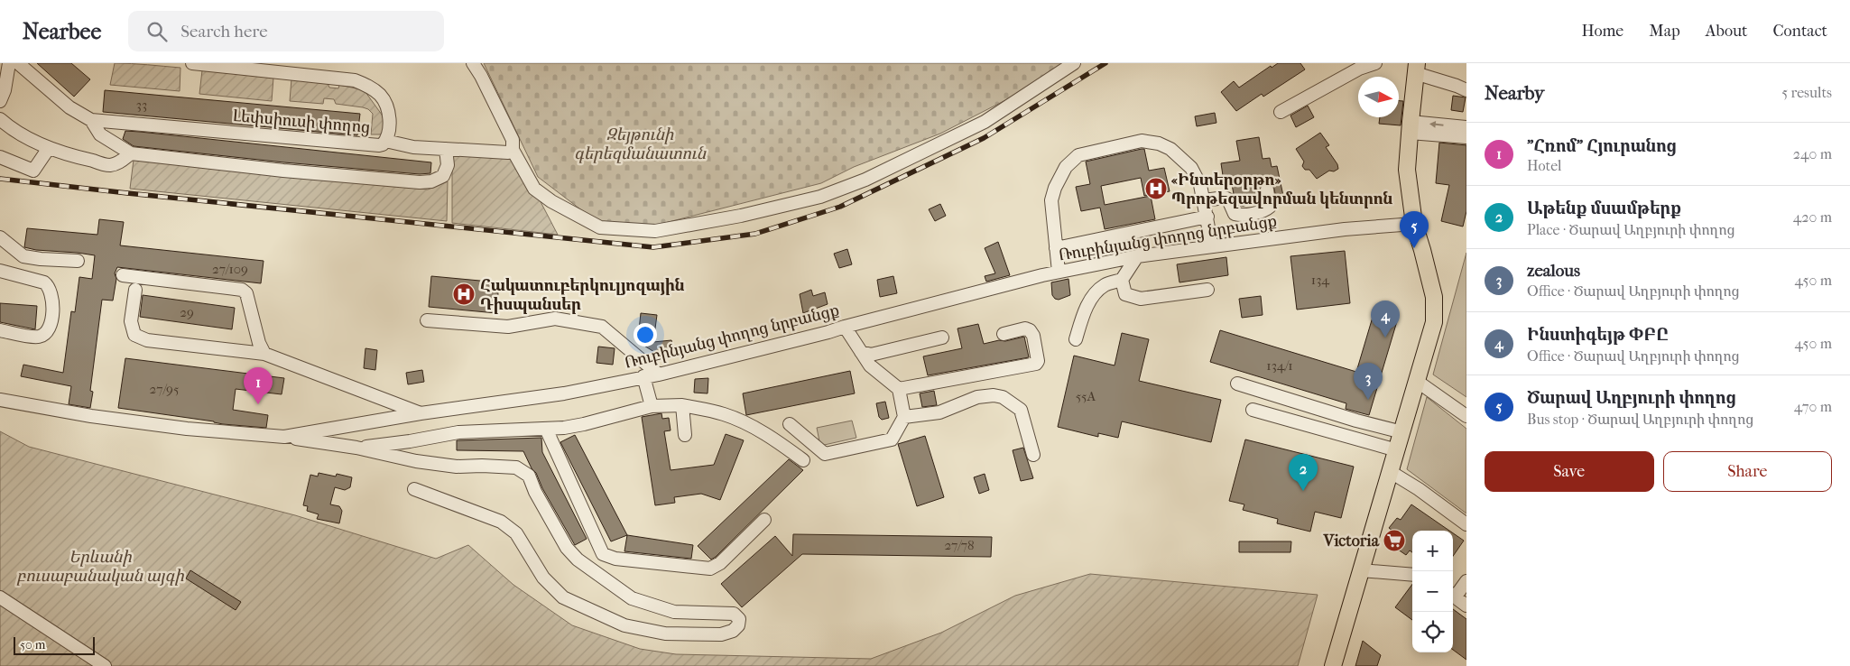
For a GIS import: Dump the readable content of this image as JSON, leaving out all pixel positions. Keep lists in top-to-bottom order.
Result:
{
  "streets": {
    "street": ["Լեփսիուսի փողոց", "Ռուբինյանց փողոց նրբանցք"]
  },
  "parks": ["Զեյթունի գերեզմանատուն", "Երևանի բուսաբանական այգի"],
  "places": {
    "hospital": ["«Ինտերօրթո» Պրոթեզավորման կենտրոն", "Հակատուբերկուլյոզային Դիսպանսեր"],
    "supermarket": ["Victoria"]
  },
  "house_numbers": [
    "33",
    "27/109",
    "134",
    "29",
    "134/1",
    "27/95",
    "55A",
    "27/78"
  ],
  "scale_bar": "50 m",
  "north": "right",
  "page": {
    "header": "Nearbee",
    "search": "Search here",
    "nav": [
      "Home",
      "Map",
      "About",
      "Contact"
    ],
    "heading": ["Nearby", "5 results"],
    "list": [
      {
        "mark": "1",
        "name": "\"Հռոմ\" Հյուրանոց",
        "note": "Hotel",
        "value": "240 m"
      },
      {
        "mark": "2",
        "name": "Աթենք մսամթերք",
        "note": "Place · Ծարավ Աղբյուրի փողոց",
        "value": "420 m"
      },
      {
        "mark": "3",
        "name": "zealous",
        "note": "Office · Ծարավ Աղբյուրի փողոց",
        "value": "450 m"
      },
      {
        "mark": "4",
        "name": "Ինստիգեյթ ՓԲԸ",
        "note": "Office · Ծարավ Աղբյուրի փողոց",
        "value": "450 m"
      },
      {
        "mark": "5",
        "name": "Ծարավ Աղբյուրի փողոց",
        "note": "Bus stop · Ծարավ Աղբյուրի փողոց",
        "value": "470 m"
      }
    ],
    "pins": [
      "5",
      "4",
      "3",
      "1",
      "2"
    ],
    "buttons": ["Save", "Share"],
    "map_buttons": ["+", "−"],
    "scale": "50 m"
  }
}
